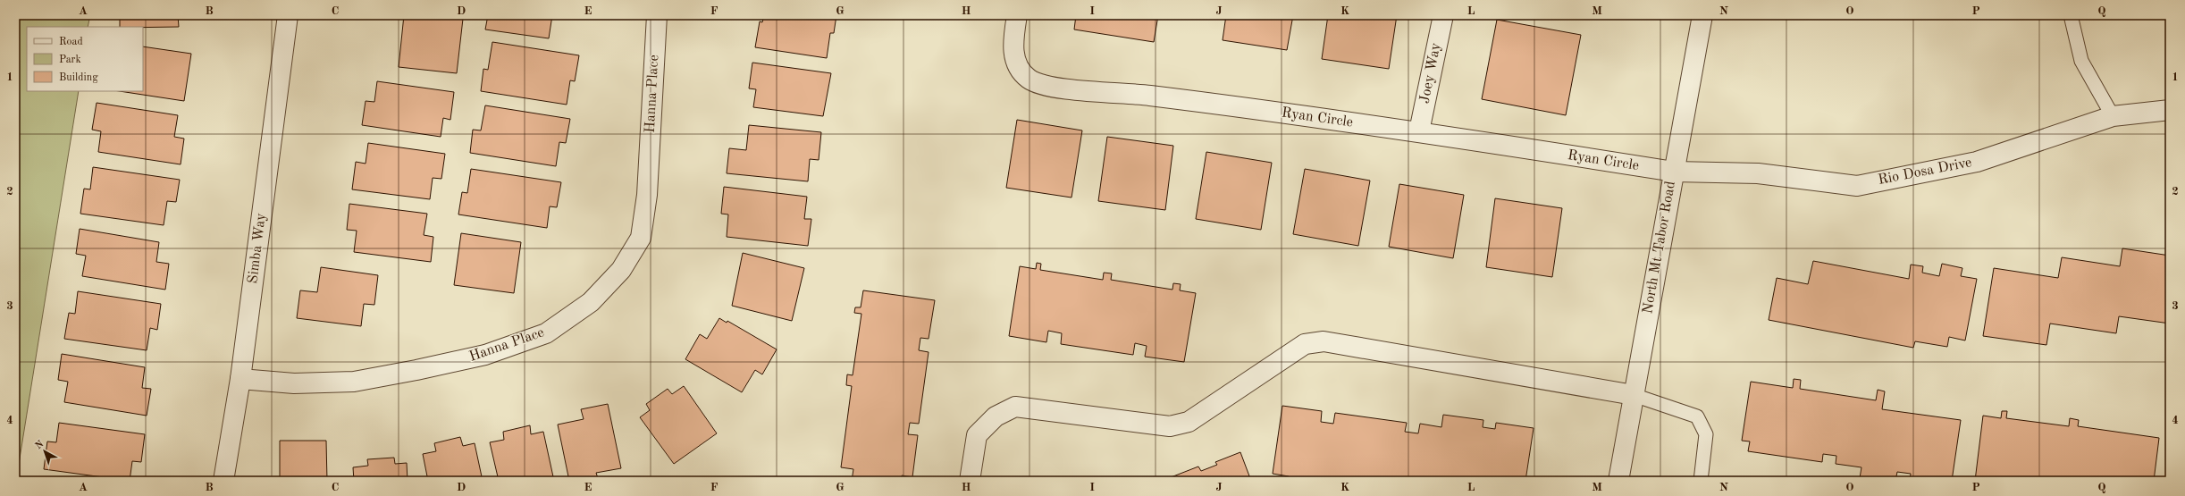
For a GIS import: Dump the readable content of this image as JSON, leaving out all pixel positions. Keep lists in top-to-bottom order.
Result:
{
  "streets": {
    "street": [
      "Joey Way",
      "Hanna Place",
      "Ryan Circle",
      "Rio Dosa Drive",
      "North Mt Tabor Road",
      "Simba Way"
    ]
  },
  "crossings": [
    ["Joey Way", "Ryan Circle"],
    ["Hanna Place", "Simba Way"],
    ["Ryan Circle", "Rio Dosa Drive"],
    ["Ryan Circle", "North Mt Tabor Road"],
    ["Rio Dosa Drive", "North Mt Tabor Road"]
  ],
  "legend": ["Road", "Park", "Building"],
  "north": "top left",
  "grid": {
    "columns": [
      "A",
      "B",
      "C",
      "D",
      "E",
      "F",
      "G",
      "H",
      "I",
      "J",
      "K",
      "L",
      "M",
      "N",
      "O",
      "P",
      "Q"
    ],
    "rows": [
      "1",
      "2",
      "3",
      "4"
    ]
  }
}
